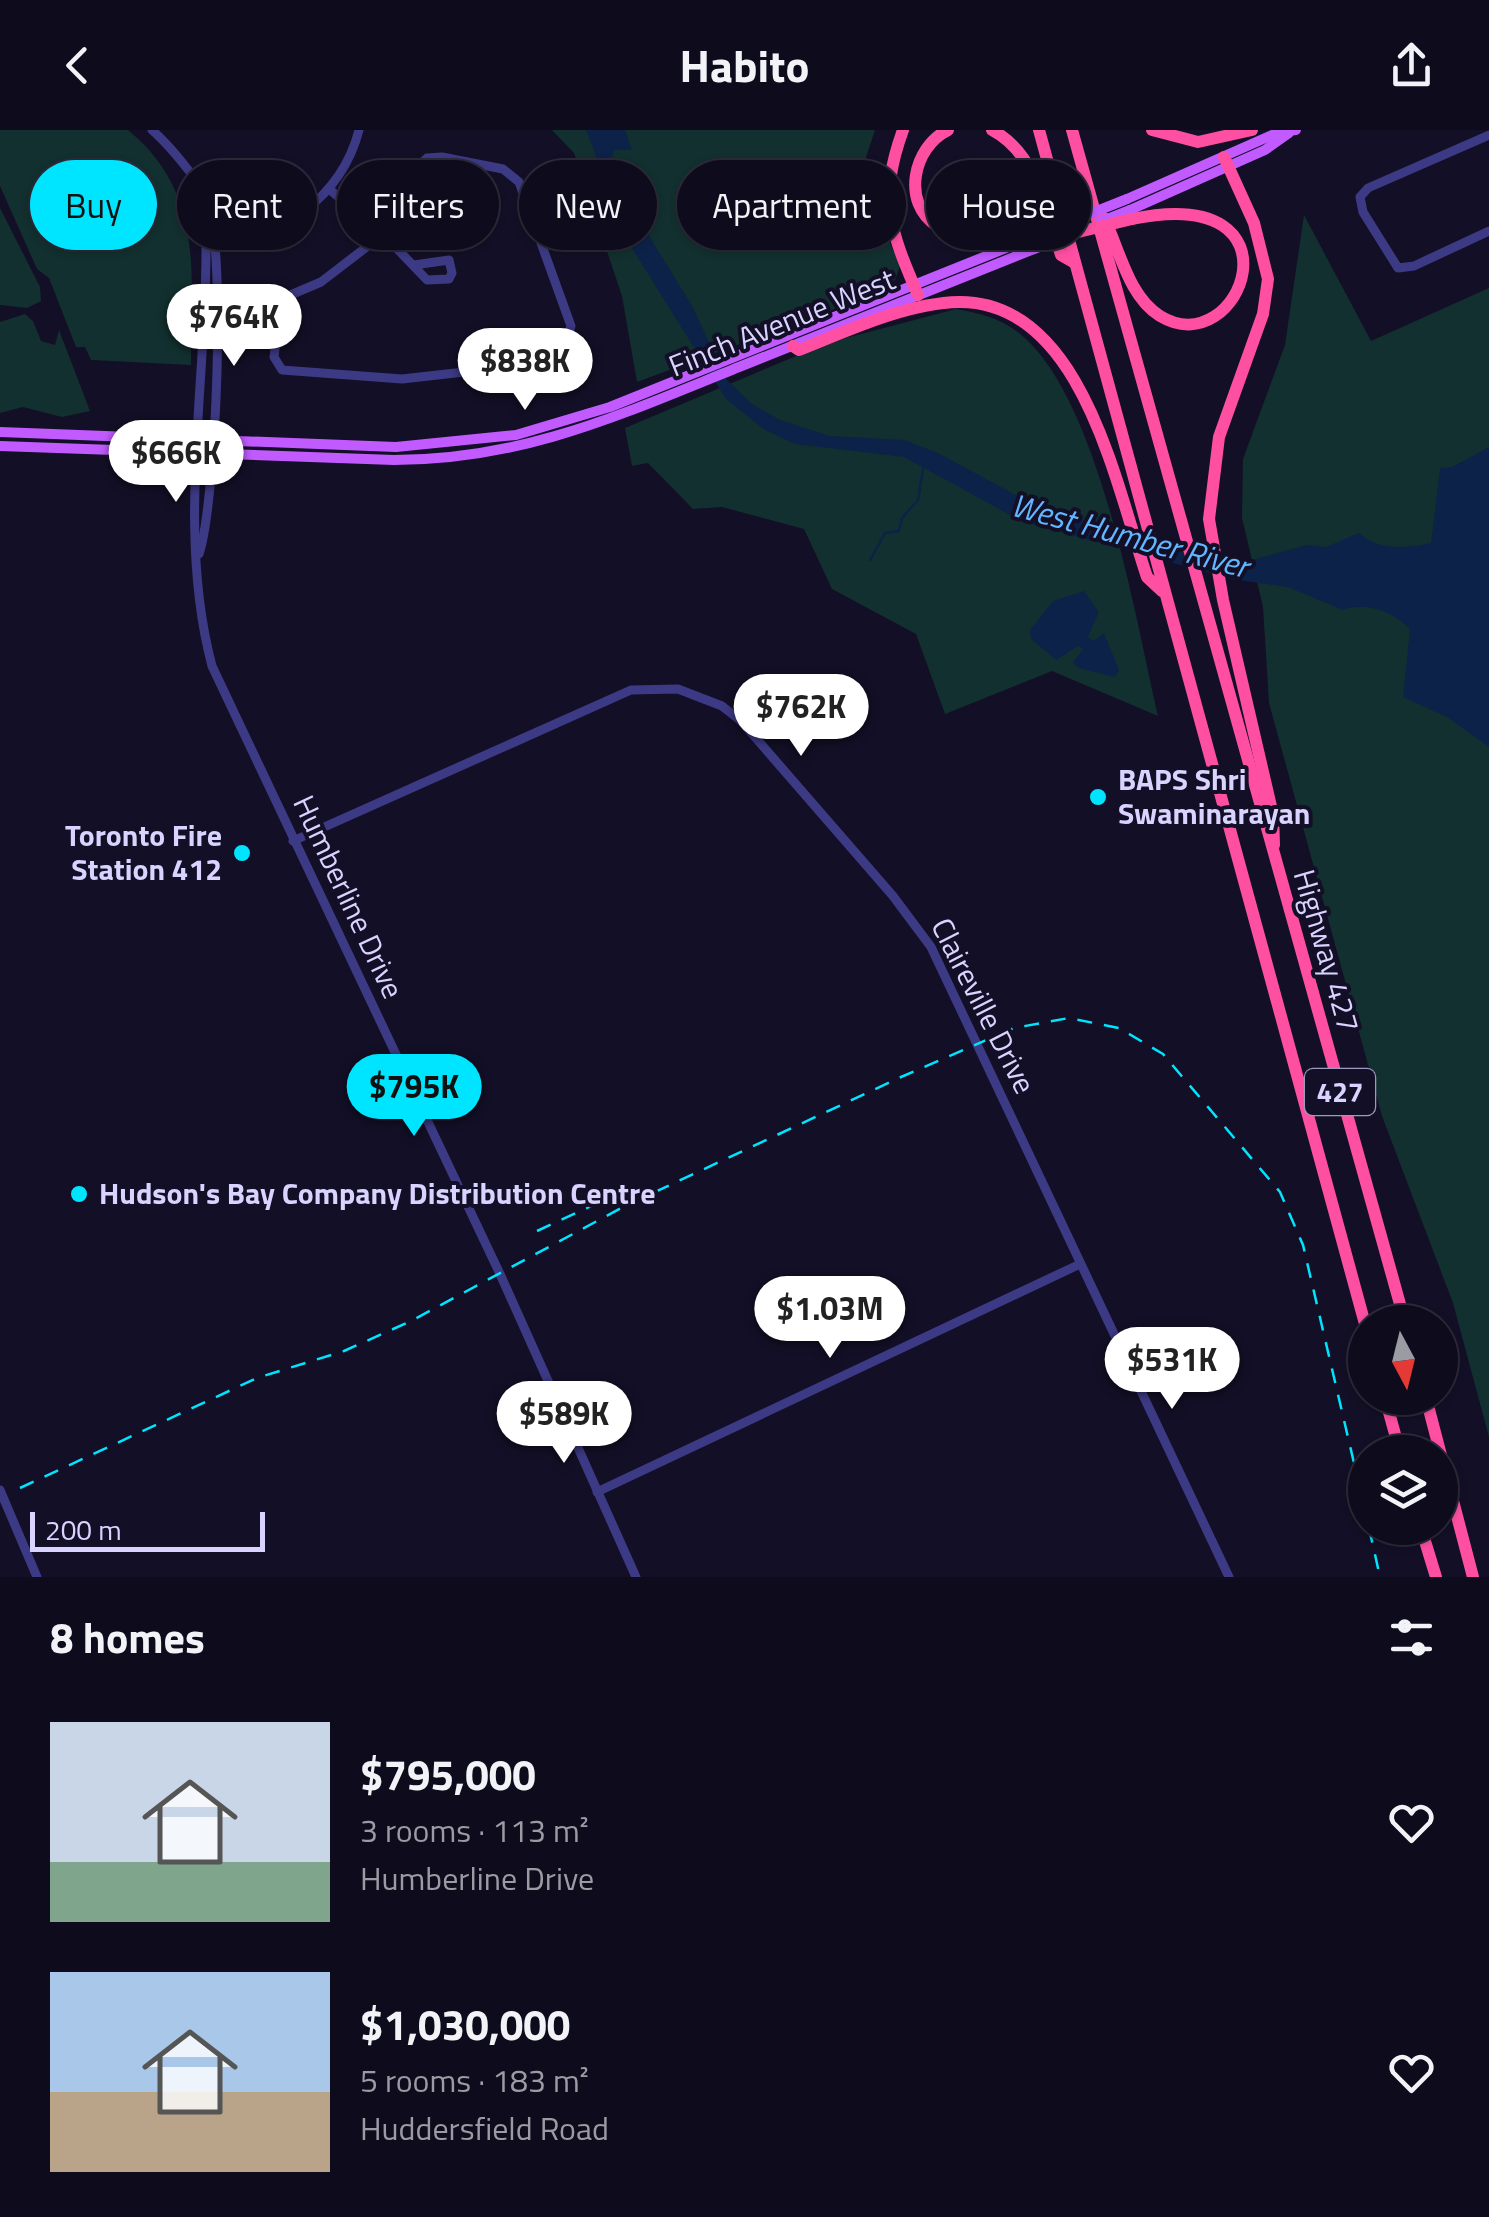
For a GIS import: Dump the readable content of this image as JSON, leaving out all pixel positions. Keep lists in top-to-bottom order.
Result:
{
  "streets": {
    "highway": ["Highway 427", "427"],
    "main road": ["Finch Avenue West"],
    "street": ["Humberline Drive", "Claireville Drive"]
  },
  "crossings": [
    ["Finch Avenue West", "Humberline Drive"],
    ["Humberline Drive", "Claireville Drive"]
  ],
  "water": ["West Humber River"],
  "places": ["BAPS Shri Swaminarayan", "Toronto Fire Station 412", "Hudson's Bay Company Distribution Centre"],
  "scale_bar": "200 m",
  "north": "bottom",
  "page": {
    "header": "Habito",
    "chip": [
      "Buy",
      "Rent",
      "Filters",
      "New",
      "Apartment",
      "House"
    ],
    "price": [
      "$764K",
      "$838K",
      "$666K",
      "$762K",
      "$795K",
      "$1.03M",
      "$531K",
      "$589K"
    ],
    "scale": "200 m",
    "heading": "8 homes",
    "list": [
      {
        "name": "$795,000",
        "note": "3 rooms · 113 m² · Humberline Drive"
      },
      {
        "name": "$1,030,000",
        "note": "5 rooms · 183 m² · Huddersfield Road"
      }
    ]
  }
}
